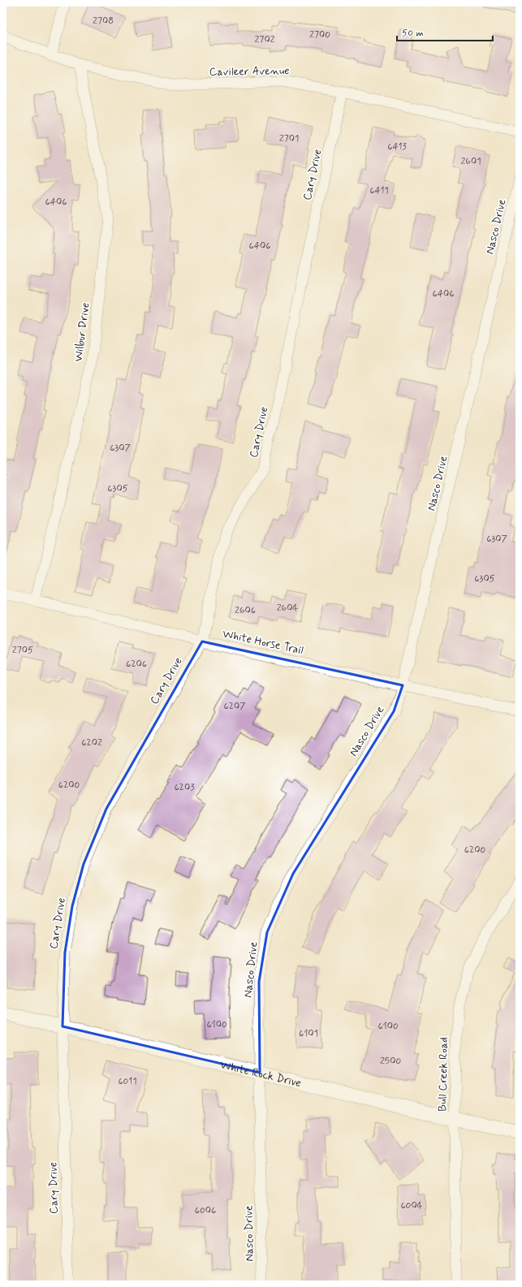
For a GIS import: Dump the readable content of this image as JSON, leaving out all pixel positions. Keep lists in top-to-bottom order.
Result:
{
  "streets": {
    "street": [
      "Cavileer Avenue",
      "Cary Drive",
      "Nasco Drive",
      "Wilbur Drive",
      "White Horse Trail",
      "White Rock Drive",
      "Bull Creek Road"
    ]
  },
  "crossings": [
    ["Cavileer Avenue", "Cary Drive"],
    ["Cavileer Avenue", "Wilbur Drive"],
    ["Cary Drive", "White Horse Trail"],
    ["Cary Drive", "White Rock Drive"],
    ["Nasco Drive", "White Horse Trail"],
    ["Nasco Drive", "White Rock Drive"],
    ["Wilbur Drive", "White Horse Trail"],
    ["White Rock Drive", "Bull Creek Road"]
  ],
  "house_numbers": [
    "2708",
    "2700",
    "2702",
    "2701",
    "6413",
    "2601",
    "6411",
    "6406",
    "6406",
    "6406",
    "6307",
    "6305",
    "6307",
    "6305",
    "2604",
    "2606",
    "2705",
    "6206",
    "6207",
    "6202",
    "6200",
    "6203",
    "6200",
    "6100",
    "6100",
    "6101",
    "2500",
    "6011",
    "6004",
    "6006"
  ],
  "scale_bar": "50 m"
}
